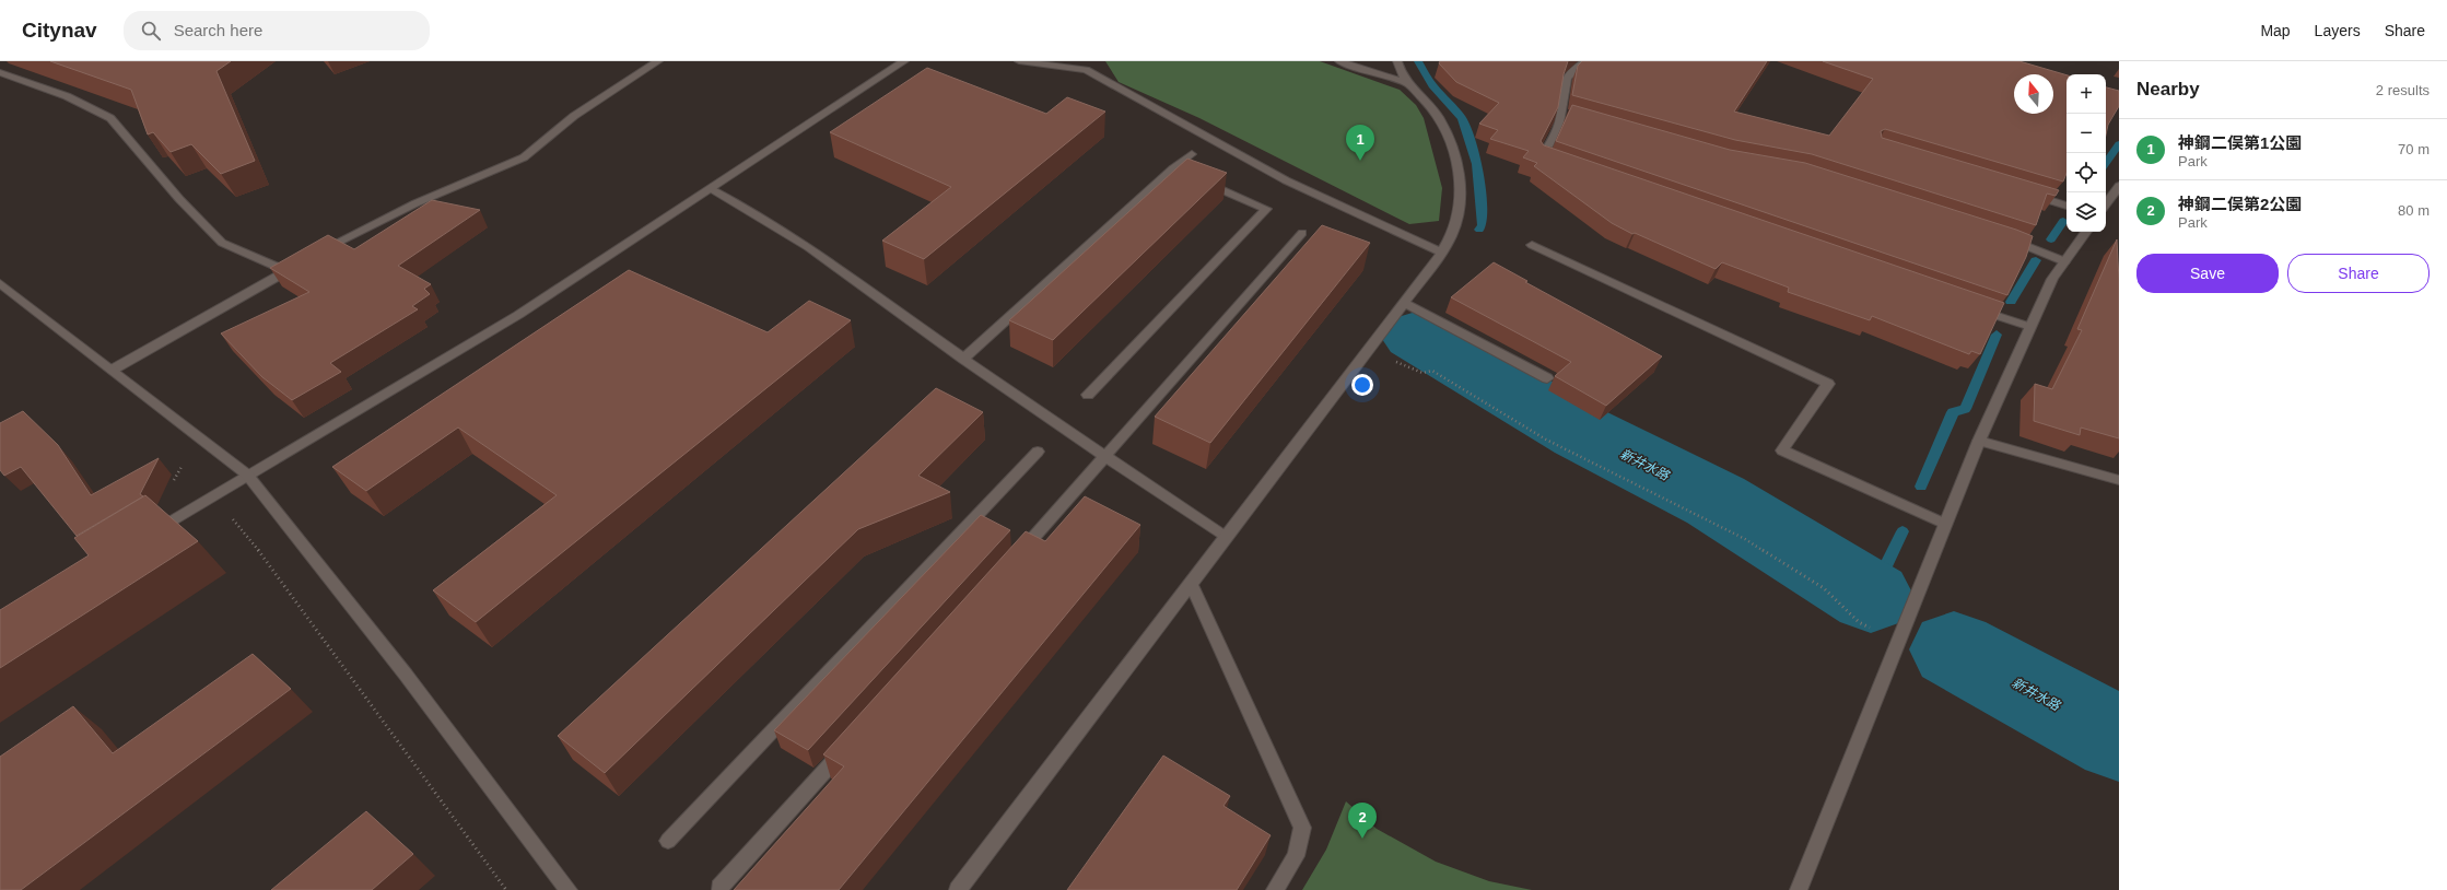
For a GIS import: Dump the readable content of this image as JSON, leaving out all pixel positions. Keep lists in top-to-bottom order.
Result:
{
  "water": ["新井水路"],
  "north": "top",
  "page": {
    "header": "Citynav",
    "search": "Search here",
    "nav": ["Map", "Layers", "Share"],
    "heading": ["Nearby", "2 results"],
    "map_buttons": ["+", "−"],
    "list": [
      {
        "mark": "1",
        "name": "神鋼二俣第1公園",
        "note": "Park",
        "value": "70 m"
      },
      {
        "mark": "2",
        "name": "神鋼二俣第2公園",
        "note": "Park",
        "value": "80 m"
      }
    ],
    "pins": ["1", "2"],
    "buttons": ["Save", "Share"]
  }
}
